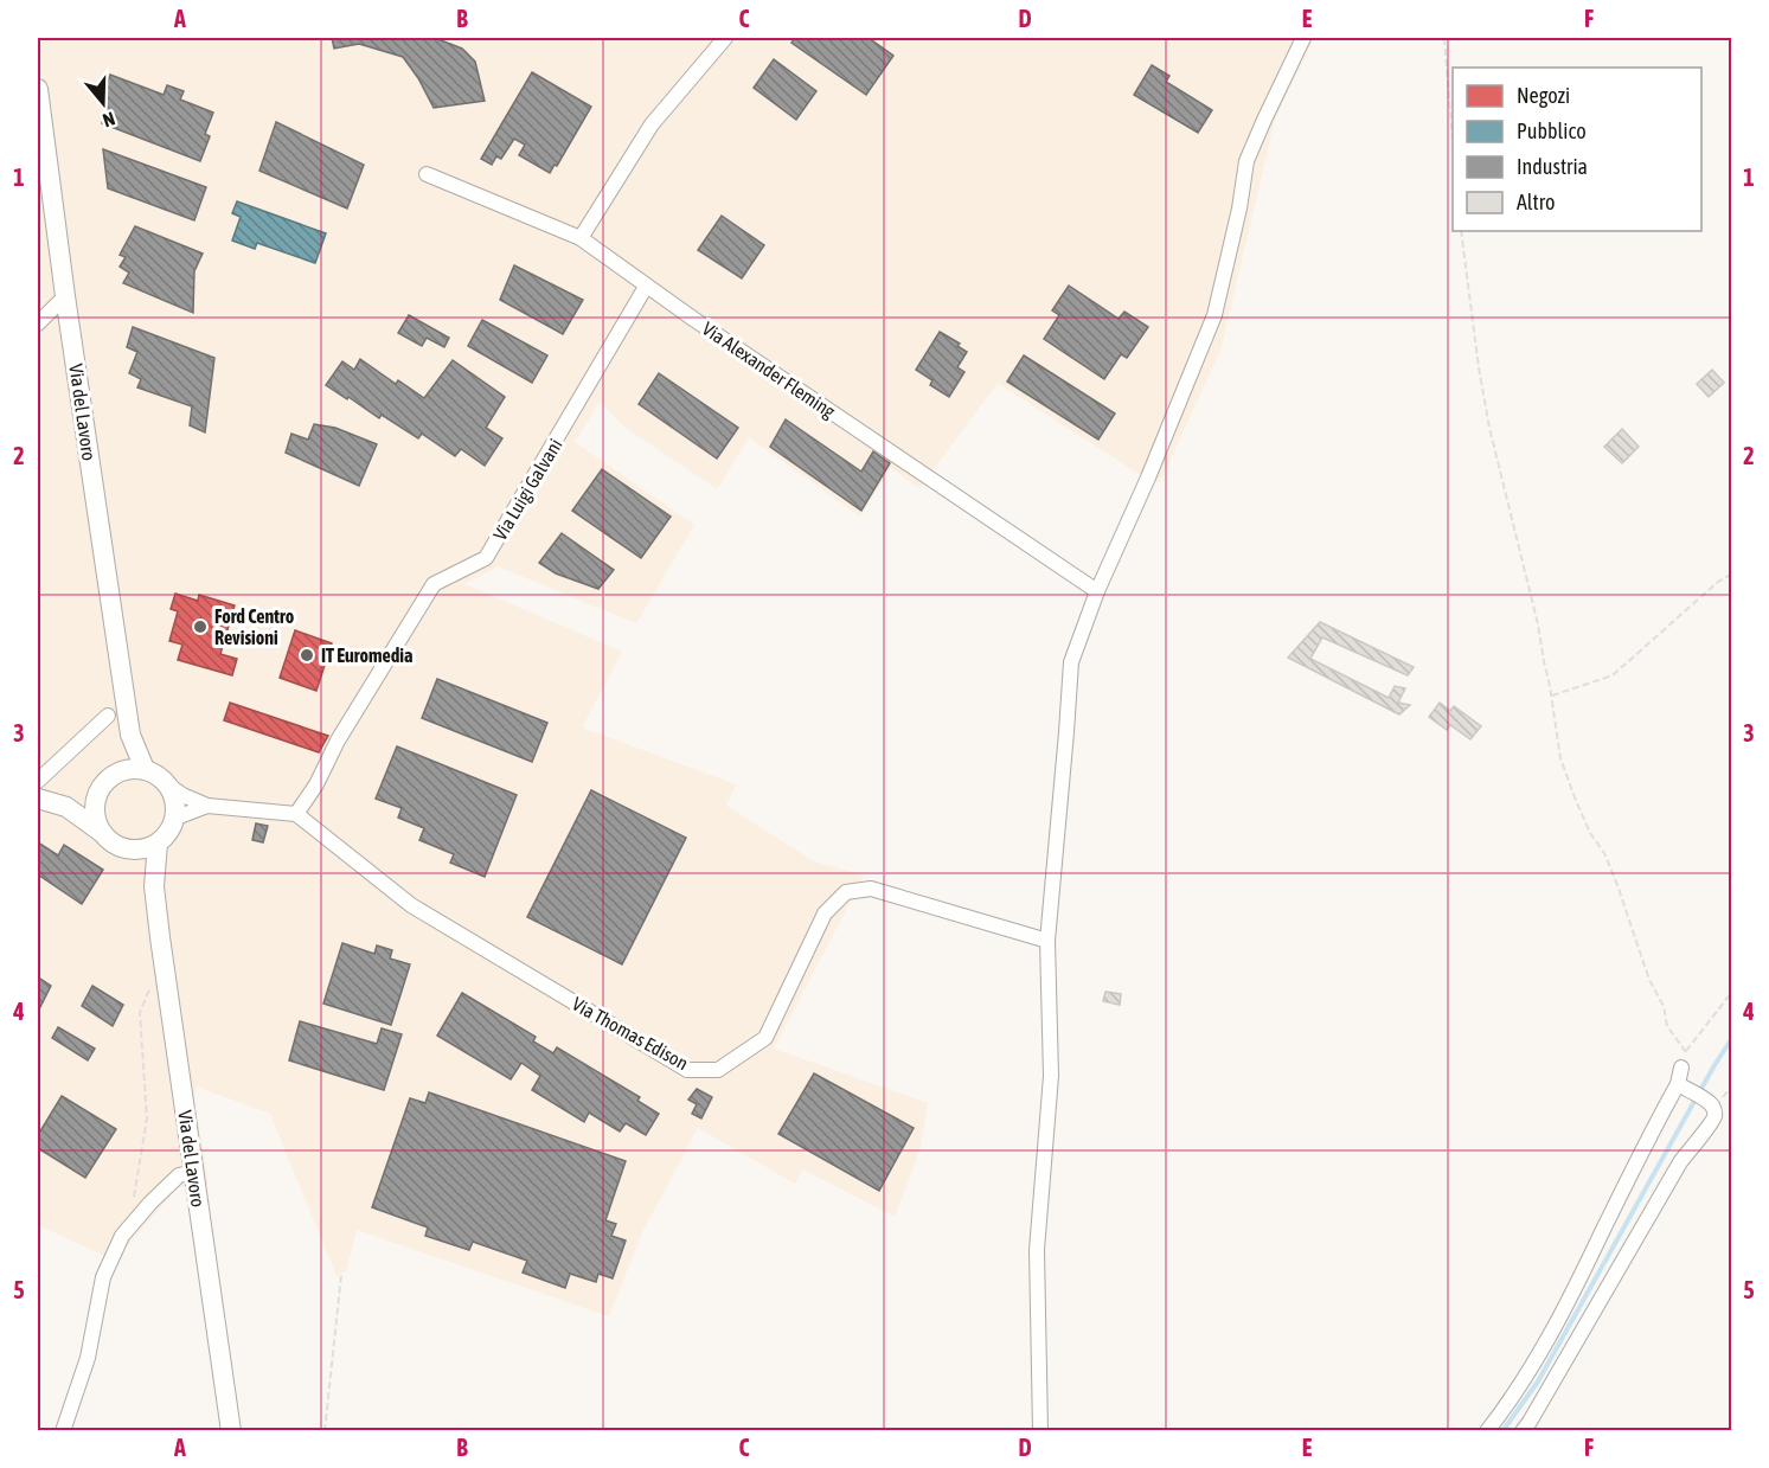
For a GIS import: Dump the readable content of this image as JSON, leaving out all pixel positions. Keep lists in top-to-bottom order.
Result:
{
  "streets": {
    "main road": ["Via del Lavoro"],
    "street": ["Via Alexander Fleming", "Via Luigi Galvani", "Via Thomas Edison"]
  },
  "crossings": [
    ["Via Alexander Fleming", "Via Luigi Galvani"],
    ["Via Luigi Galvani", "Via Thomas Edison"]
  ],
  "places": ["Ford Centro Revisioni", "IT Euromedia"],
  "legend": [
    "Negozi",
    "Pubblico",
    "Industria",
    "Altro"
  ],
  "north": "bottom",
  "grid": {
    "columns": [
      "A",
      "B",
      "C",
      "D",
      "E",
      "F"
    ],
    "rows": [
      "1",
      "2",
      "3",
      "4",
      "5"
    ]
  }
}
